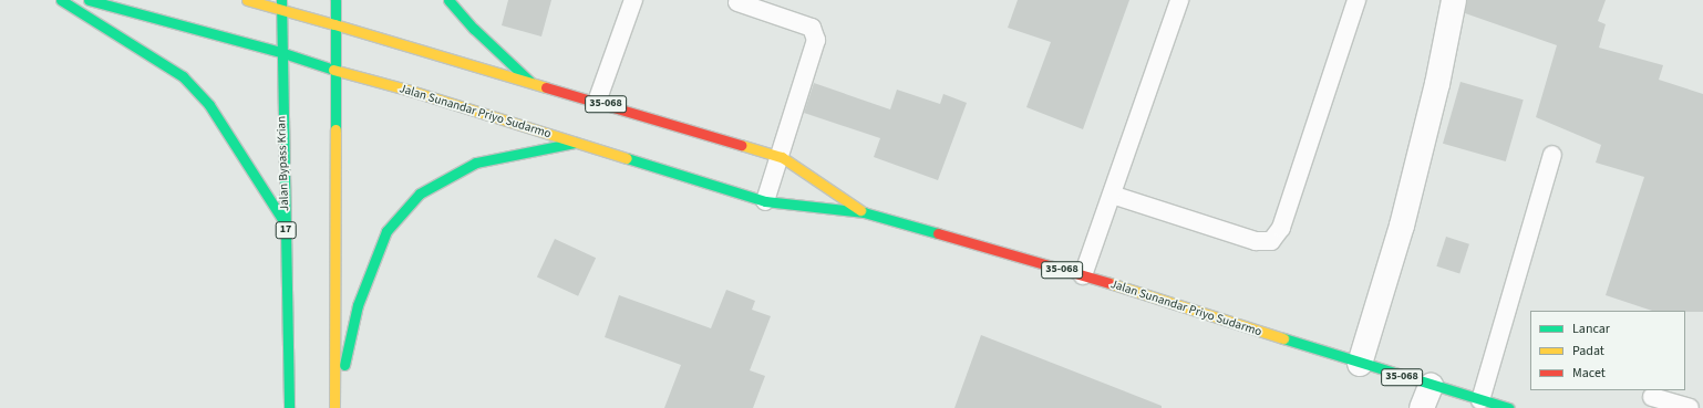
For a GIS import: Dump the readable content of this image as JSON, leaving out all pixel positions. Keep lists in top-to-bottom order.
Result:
{
  "streets": {
    "main road": [
      "35-068",
      "Jalan Sunandar Priyo Sudarmo",
      "Jalan Bypass Krian",
      "17"
    ]
  },
  "crossings": [
    ["Jalan Sunandar Priyo Sudarmo", "Jalan Bypass Krian"]
  ],
  "legend": ["Lancar", "Padat", "Macet"]
}
